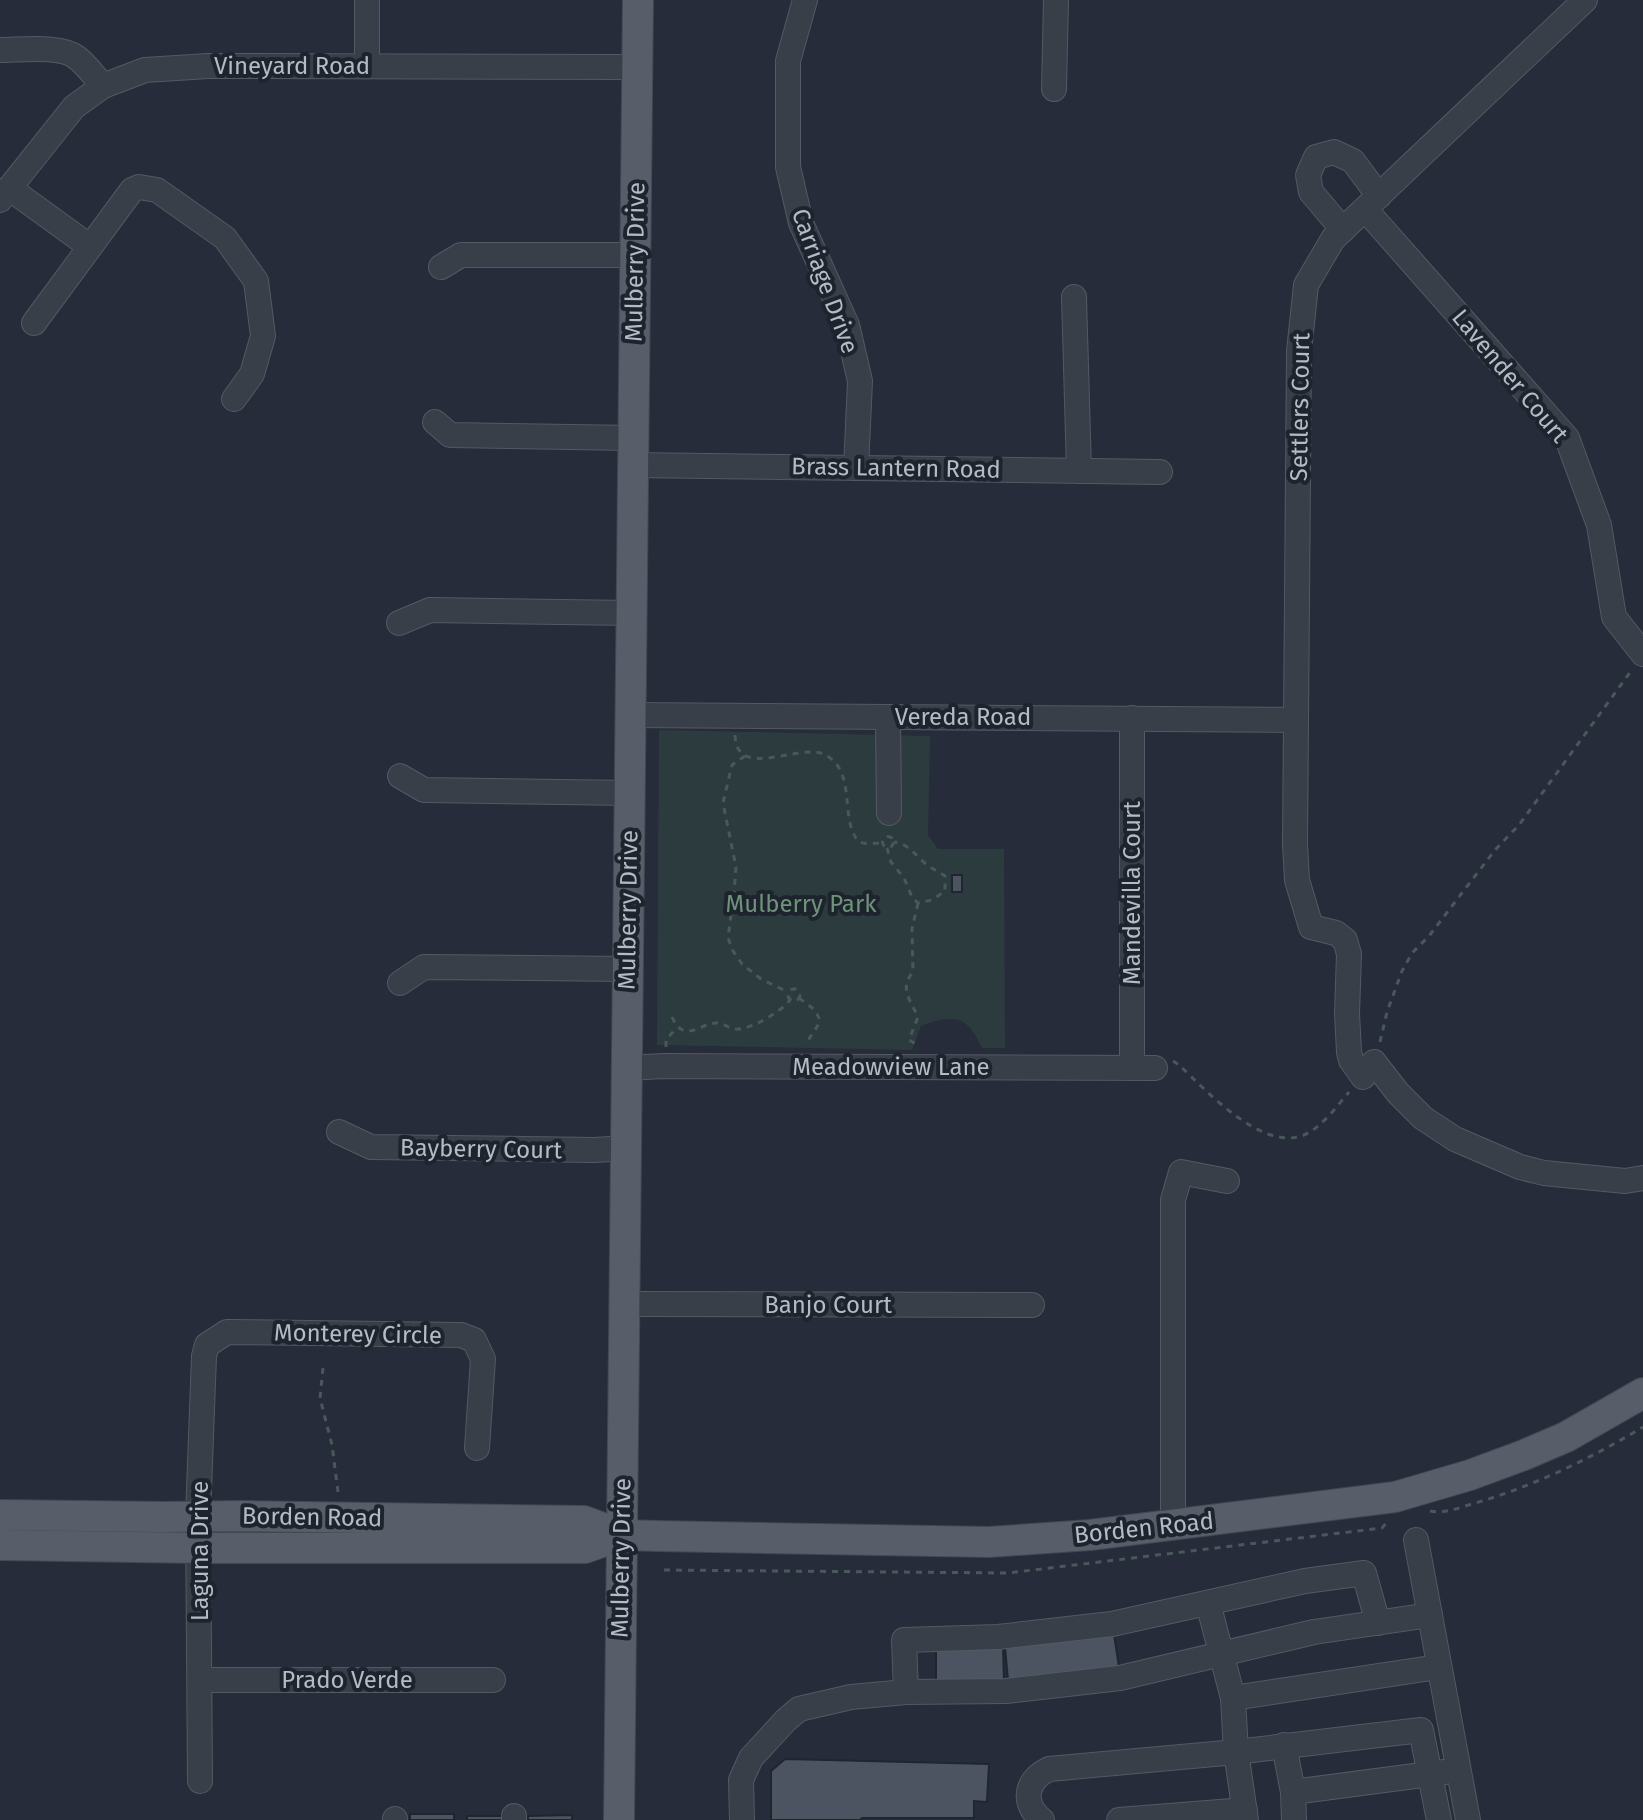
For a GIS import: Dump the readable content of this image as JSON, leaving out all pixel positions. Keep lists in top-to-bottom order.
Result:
{
  "streets": {
    "main road": ["Mulberry Drive", "Borden Road"],
    "street": [
      "Vineyard Road",
      "Carriage Drive",
      "Lavender Court",
      "Settlers Court",
      "Brass Lantern Road",
      "Vereda Road",
      "Mandevilla Court",
      "Meadowview Lane",
      "Bayberry Court",
      "Banjo Court",
      "Monterey Circle",
      "Laguna Drive",
      "Prado Verde"
    ]
  },
  "crossings": [
    ["Vineyard Road", "Mulberry Drive"],
    ["Mulberry Drive", "Brass Lantern Road"],
    ["Mulberry Drive", "Vereda Road"],
    ["Mulberry Drive", "Meadowview Lane"],
    ["Mulberry Drive", "Bayberry Court"],
    ["Mulberry Drive", "Banjo Court"],
    ["Mulberry Drive", "Borden Road"],
    ["Carriage Drive", "Brass Lantern Road"],
    ["Lavender Court", "Settlers Court"],
    ["Settlers Court", "Vereda Road"],
    ["Vereda Road", "Mandevilla Court"],
    ["Mandevilla Court", "Meadowview Lane"],
    ["Monterey Circle", "Laguna Drive"],
    ["Borden Road", "Laguna Drive"],
    ["Laguna Drive", "Prado Verde"]
  ],
  "parks": ["Mulberry Park"]
}
